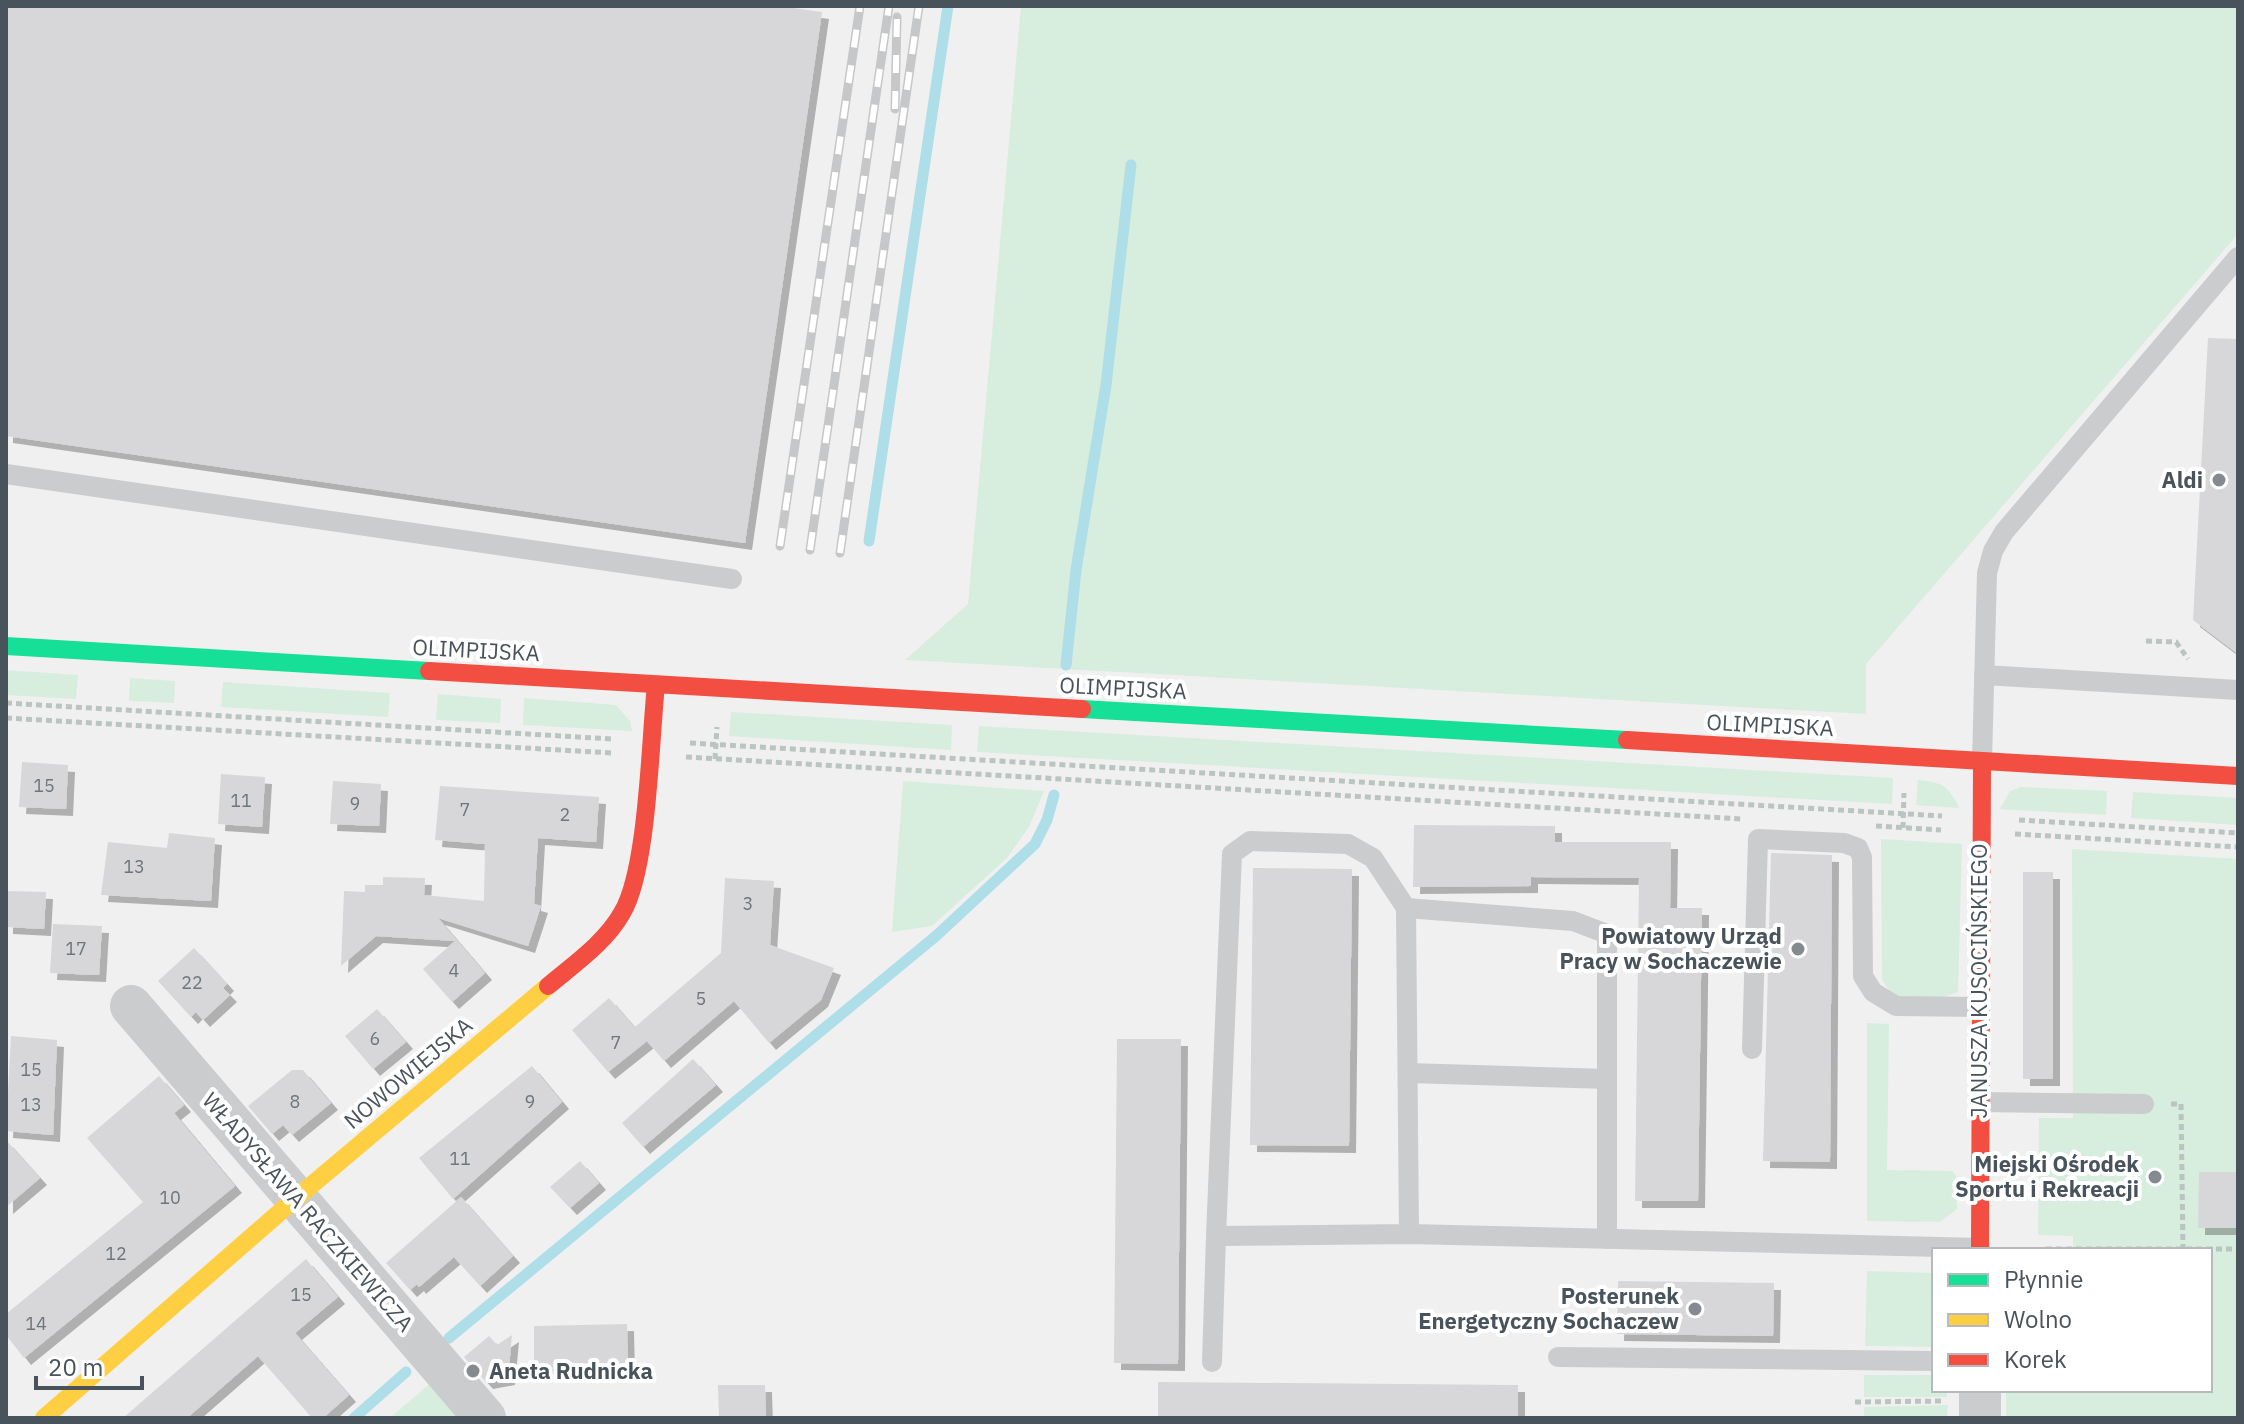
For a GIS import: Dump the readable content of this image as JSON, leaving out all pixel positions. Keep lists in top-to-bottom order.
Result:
{
  "streets": {
    "street": [
      "OLIMPIJSKA",
      "JANUSZA KUSOCIŃSKIEGO",
      "NOWOWIEJSKA",
      "WŁADYSŁAWA RACZKIEWICZA"
    ]
  },
  "crossings": [
    ["OLIMPIJSKA", "JANUSZA KUSOCIŃSKIEGO"],
    ["OLIMPIJSKA", "NOWOWIEJSKA"],
    ["NOWOWIEJSKA", "WŁADYSŁAWA RACZKIEWICZA"]
  ],
  "places": [
    "Aldi",
    "Powiatowy Urząd Pracy w Sochaczewie",
    "Miejski Ośrodek Sportu i Rekreacji",
    "Posterunek Energetyczny Sochaczew",
    "Aneta Rudnicka"
  ],
  "house_numbers": [
    "15",
    "11",
    "9",
    "7",
    "2",
    "13",
    "3",
    "17",
    "4",
    "22",
    "5",
    "6",
    "7",
    "15",
    "8",
    "9",
    "13",
    "11",
    "10",
    "12",
    "15",
    "14"
  ],
  "legend": ["Płynnie", "Wolno", "Korek"],
  "scale_bar": "20 m"
}
